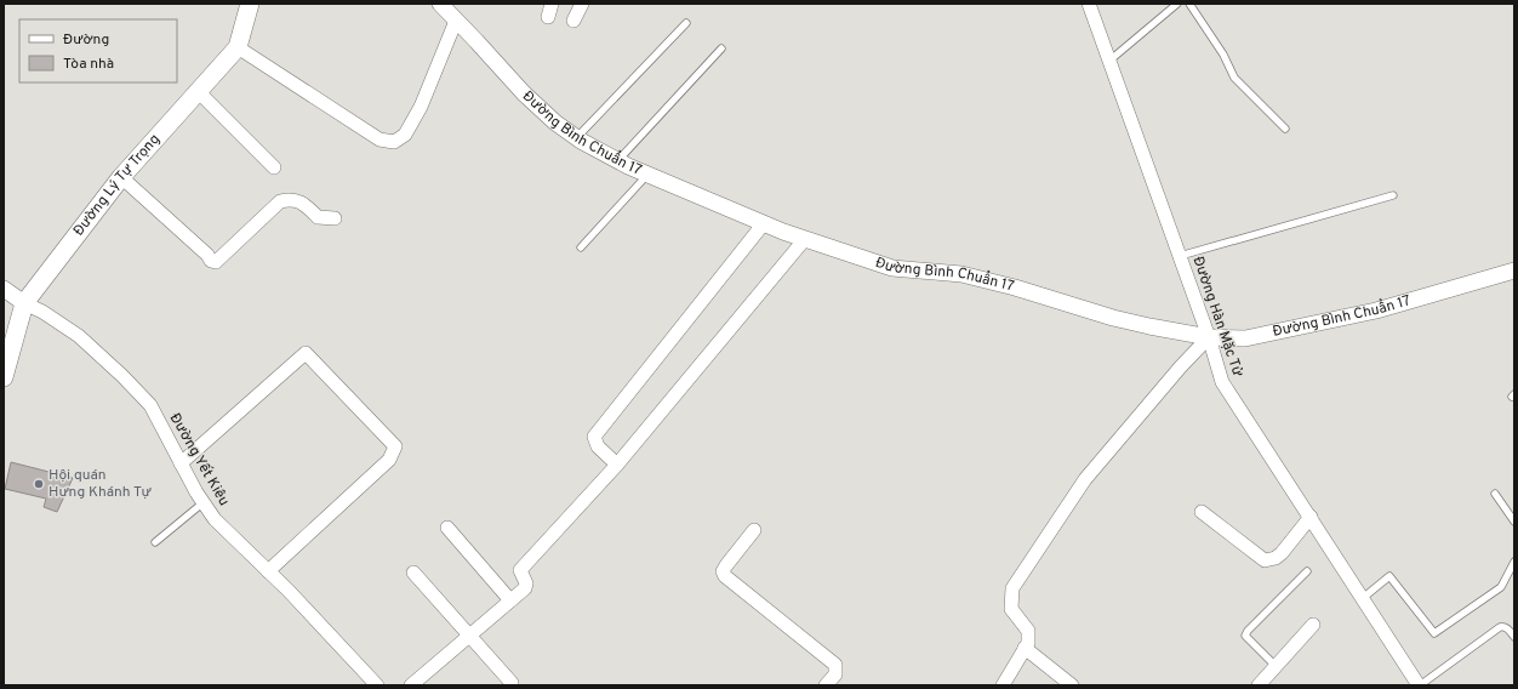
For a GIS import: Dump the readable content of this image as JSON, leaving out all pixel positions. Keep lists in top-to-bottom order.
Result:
{
  "streets": {
    "main road": ["Đường Lý Tự Trọng"],
    "street": ["Đường Bình Chuẩn 17", "Đường Hàn Mặc Tử", "Đường Yết Kiêu"]
  },
  "crossings": [
    ["Đường Bình Chuẩn 17", "Đường Hàn Mặc Tử"],
    ["Đường Lý Tự Trọng", "Đường Yết Kiêu"]
  ],
  "places": ["Hội quán Hưng Khánh Tự"],
  "legend": ["Đường", "Tòa nhà"]
}
